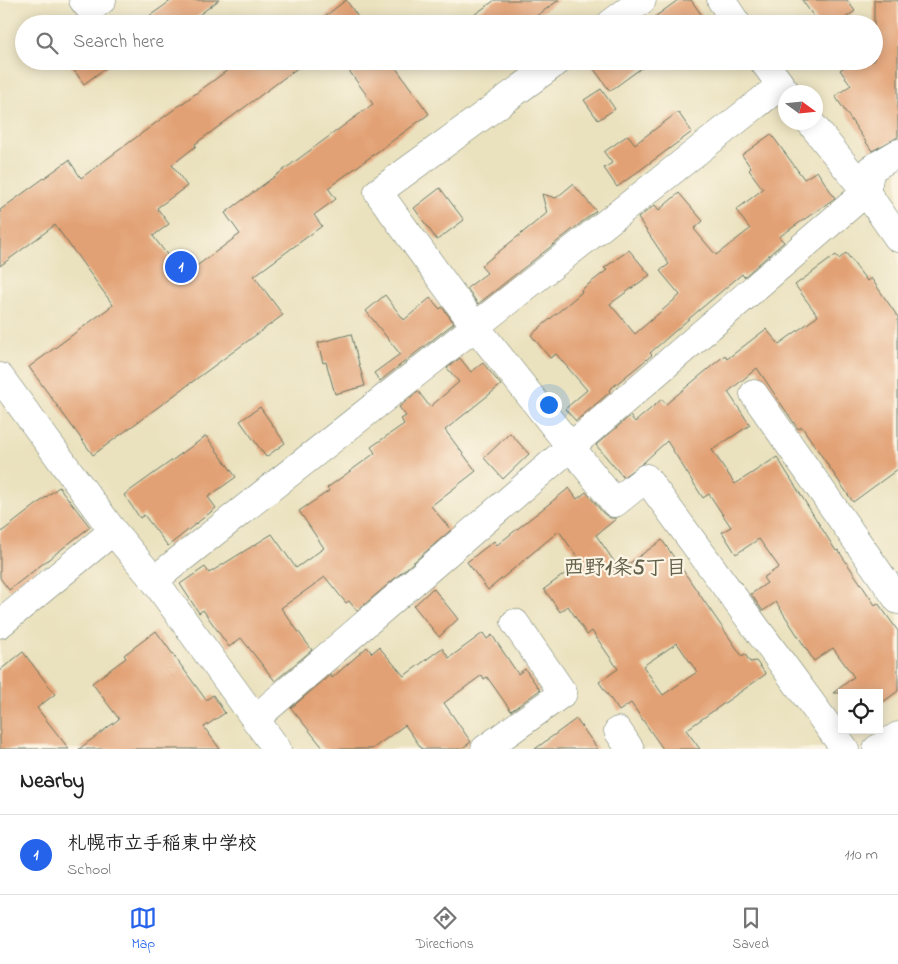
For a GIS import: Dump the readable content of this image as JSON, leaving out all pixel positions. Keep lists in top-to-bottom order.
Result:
{
  "districts": ["西野1条5丁目"],
  "north": "right",
  "page": {
    "search": "Search here",
    "pins": "1",
    "heading": "Nearby",
    "list": [
      {
        "mark": "1",
        "name": "札幌市立手稲東中学校",
        "note": "School",
        "value": "110 m"
      }
    ],
    "nav": ["Map", "Directions", "Saved"]
  }
}
